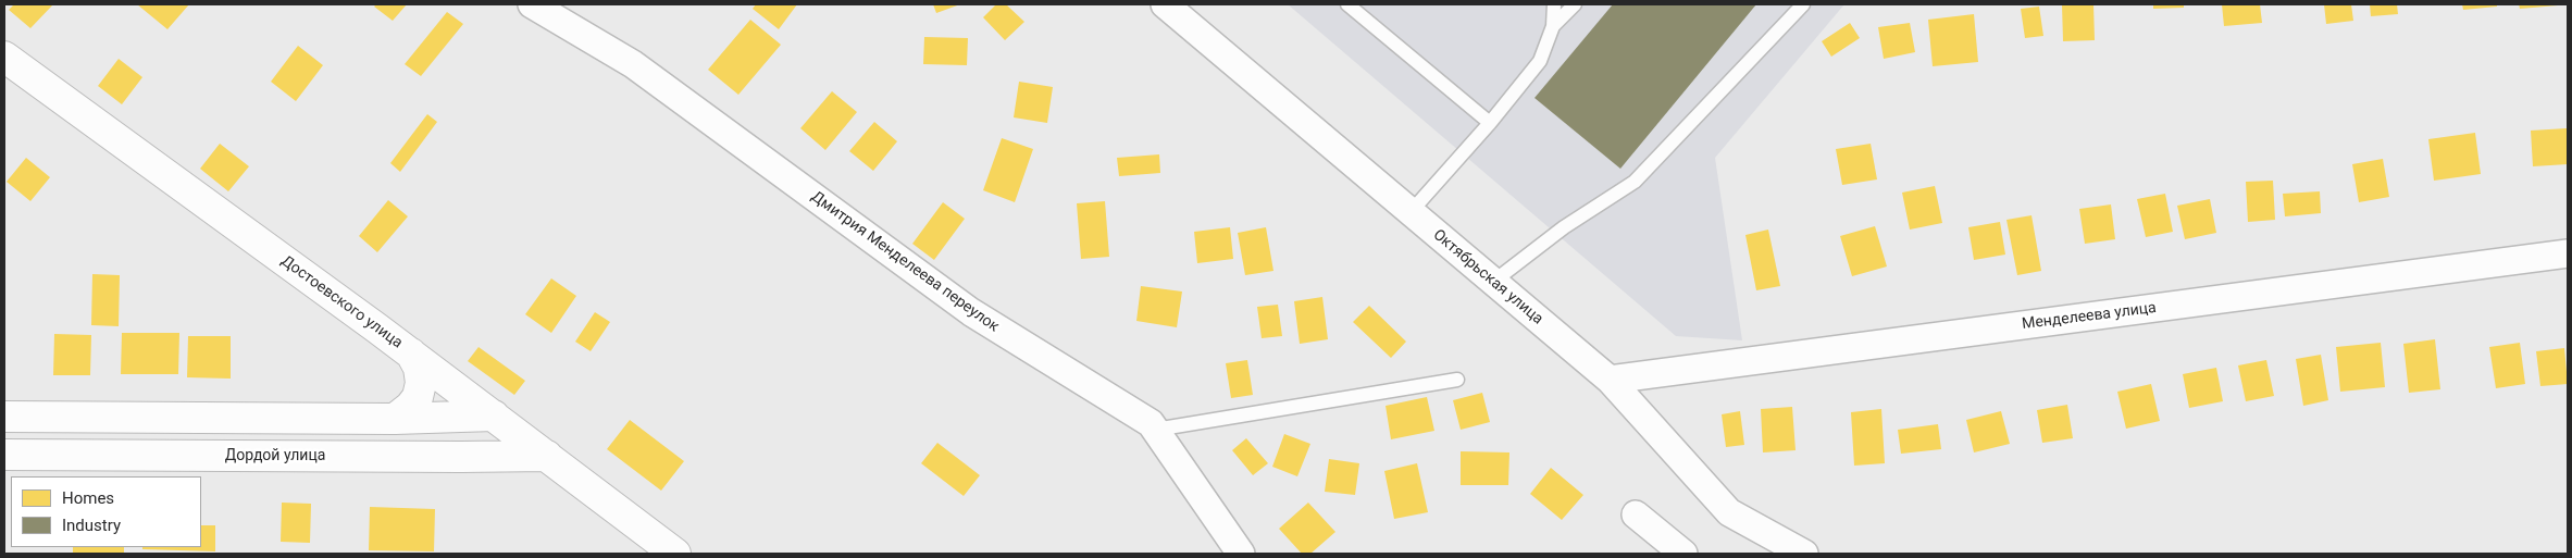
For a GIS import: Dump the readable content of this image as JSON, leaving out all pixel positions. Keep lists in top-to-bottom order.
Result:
{
  "streets": {
    "street": [
      "Дмитрия Менделеева переулок",
      "Октябрьская улица",
      "Достоевского улица",
      "Менделеева улица",
      "Дордой улица"
    ]
  },
  "crossings": [
    ["Октябрьская улица", "Менделеева улица"],
    ["Достоевского улица", "Дордой улица"]
  ],
  "legend": ["Homes", "Industry"]
}
